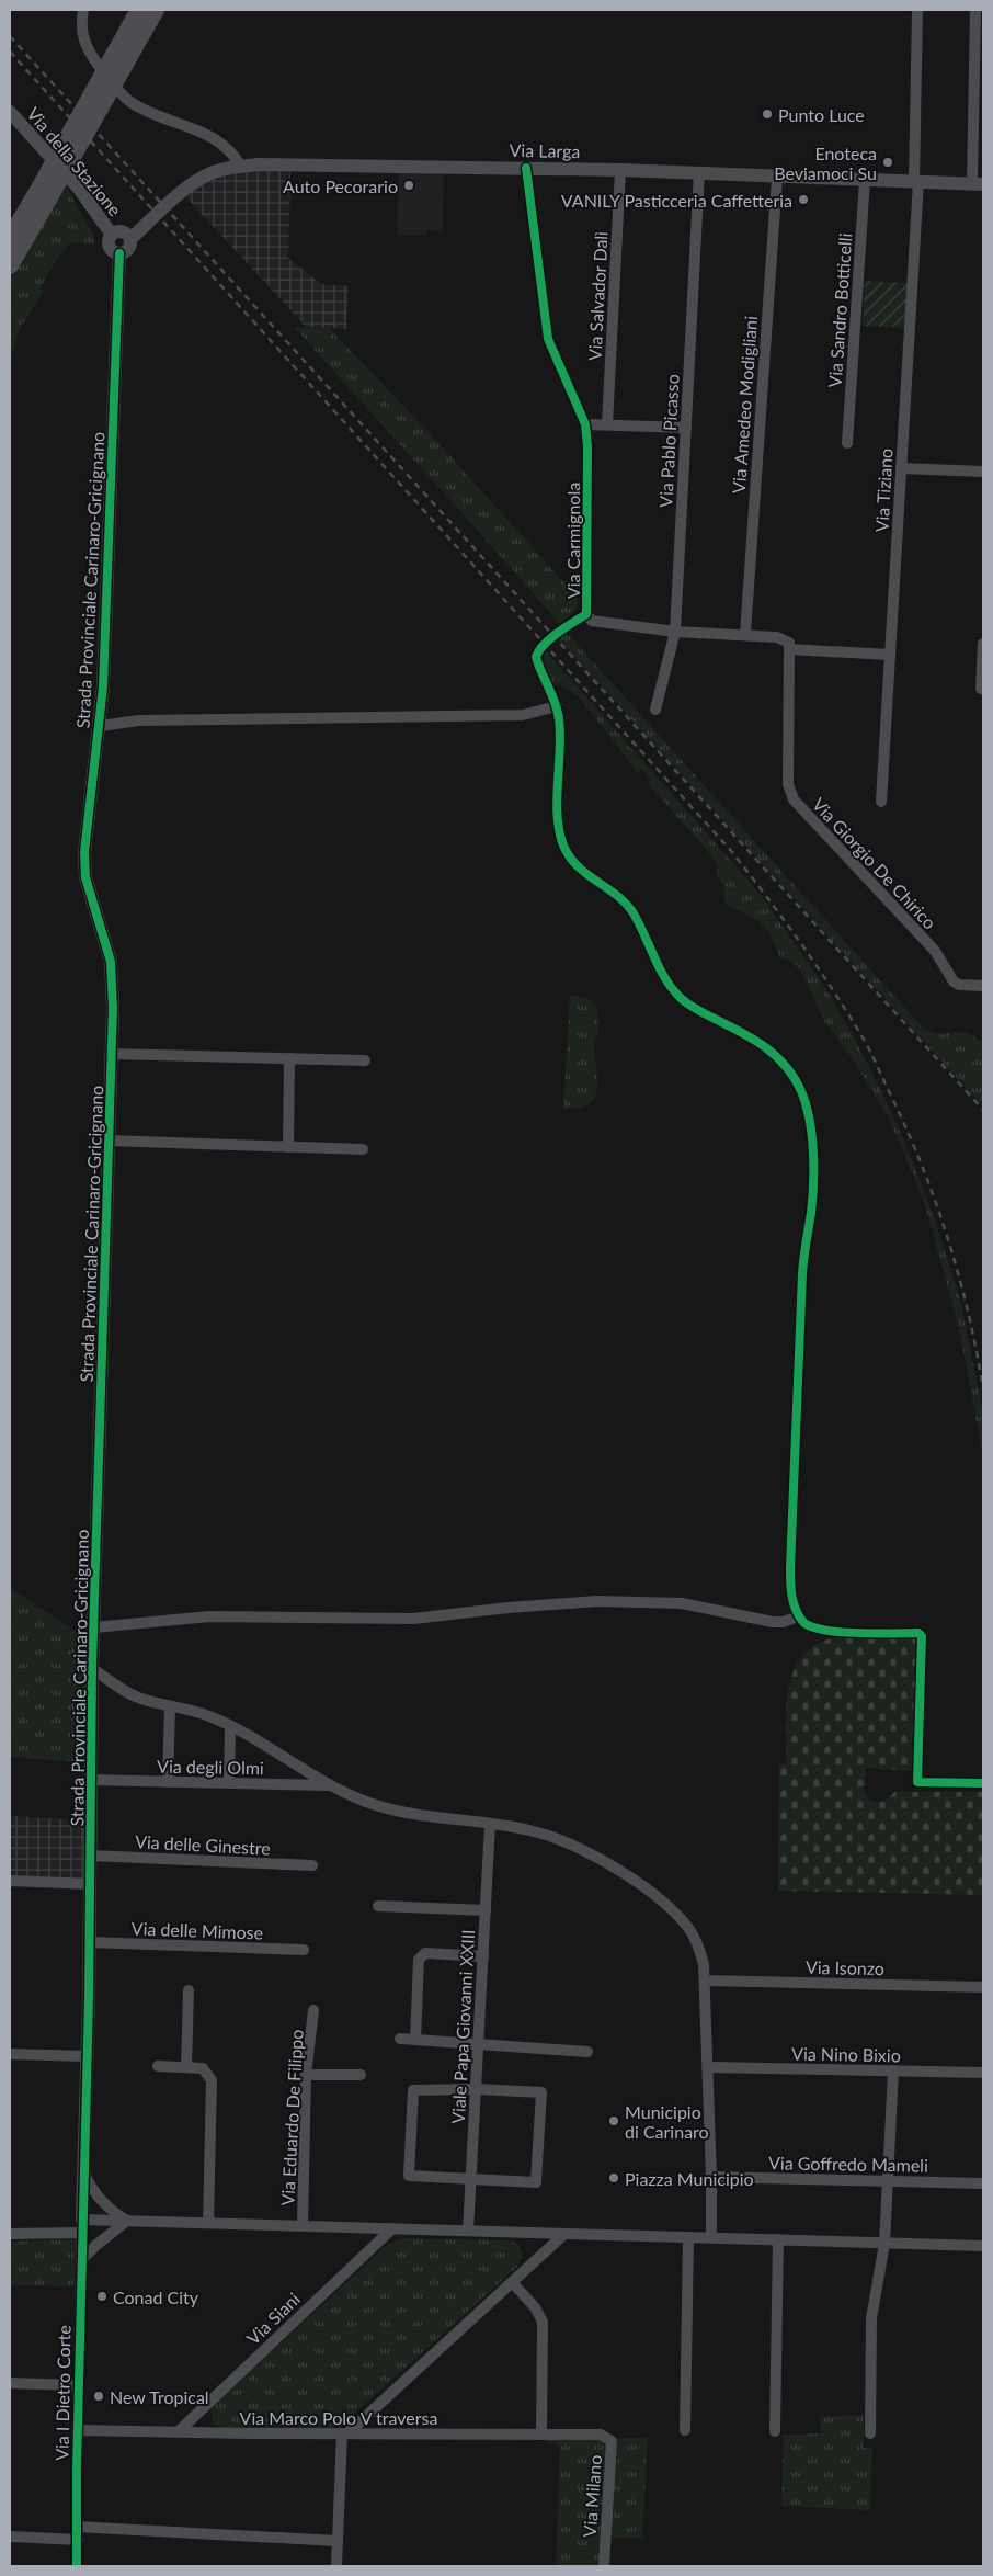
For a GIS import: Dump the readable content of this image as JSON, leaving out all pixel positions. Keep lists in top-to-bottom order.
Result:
{
  "streets": {
    "street": [
      "Via Larga",
      "Via della Stazione",
      "Via Salvador Dalì",
      "Via Sandro Botticelli",
      "Via Amedeo Modigliani",
      "Via Pablo Picasso",
      "Via Tiziano",
      "Via Carmignola",
      "Strada Provinciale Carinaro-Gricignano",
      "Via Giorgio De Chirico",
      "Via degli Olmi",
      "Via delle Ginestre",
      "Via delle Mimose",
      "Via Isonzo",
      "Viale Papa Giovanni XXIII",
      "Via Nino Bixio",
      "Via Eduardo De Filippo",
      "Via Goffredo Mameli",
      "Via Siani",
      "Via I Dietro Corte",
      "Via Marco Polo V traversa",
      "Via Milano"
    ]
  },
  "crossings": [
    ["Via Larga", "Via della Stazione"],
    ["Via Larga", "Via Salvador Dalì"],
    ["Via Larga", "Via Sandro Botticelli"],
    ["Via Larga", "Via Amedeo Modigliani"],
    ["Via Larga", "Via Pablo Picasso"],
    ["Via Larga", "Via Tiziano"],
    ["Via Larga", "Via Carmignola"],
    ["Via Larga", "Strada Provinciale Carinaro-Gricignano"],
    ["Via della Stazione", "Strada Provinciale Carinaro-Gricignano"],
    ["Strada Provinciale Carinaro-Gricignano", "Via degli Olmi"],
    ["Strada Provinciale Carinaro-Gricignano", "Via delle Ginestre"],
    ["Strada Provinciale Carinaro-Gricignano", "Via delle Mimose"],
    ["Strada Provinciale Carinaro-Gricignano", "Via I Dietro Corte"],
    ["Via Siani", "Via Marco Polo V traversa"],
    ["Via I Dietro Corte", "Via Marco Polo V traversa"],
    ["Via Marco Polo V traversa", "Via Milano"]
  ],
  "places": [
    "Punto Luce",
    "Enoteca Beviamoci Su",
    "Auto Pecorario",
    "VANILY Pasticceria Caffetteria",
    "Municipio di Carinaro",
    "Piazza Municipio",
    "Conad City",
    "New Tropical"
  ]
}
